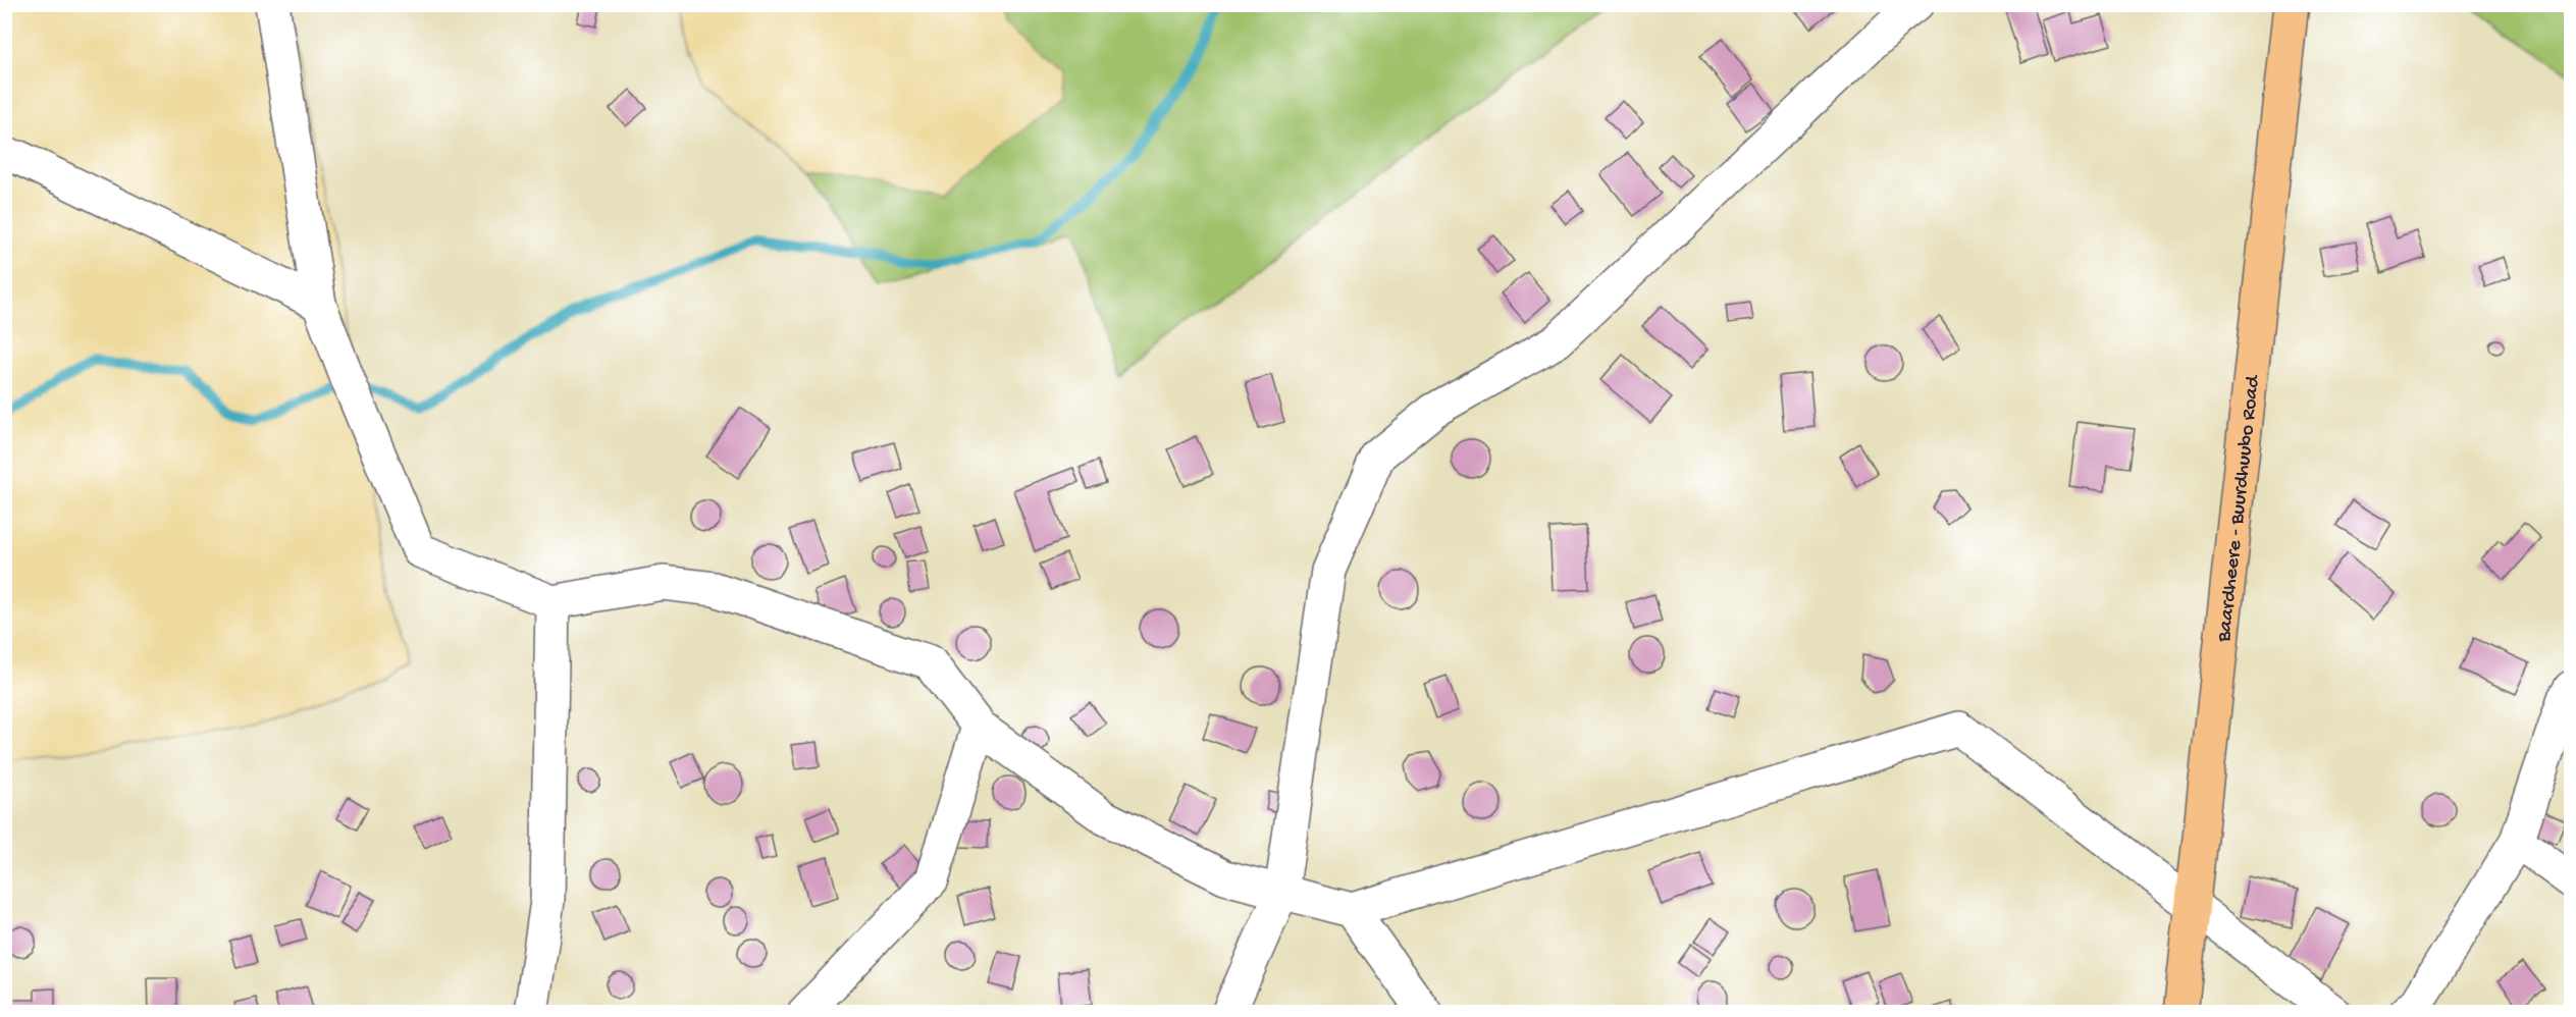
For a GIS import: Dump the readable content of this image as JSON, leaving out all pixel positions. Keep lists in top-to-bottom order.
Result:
{
  "streets": {
    "main road": ["Baardheere - Buurdhuubo Road"]
  }
}
